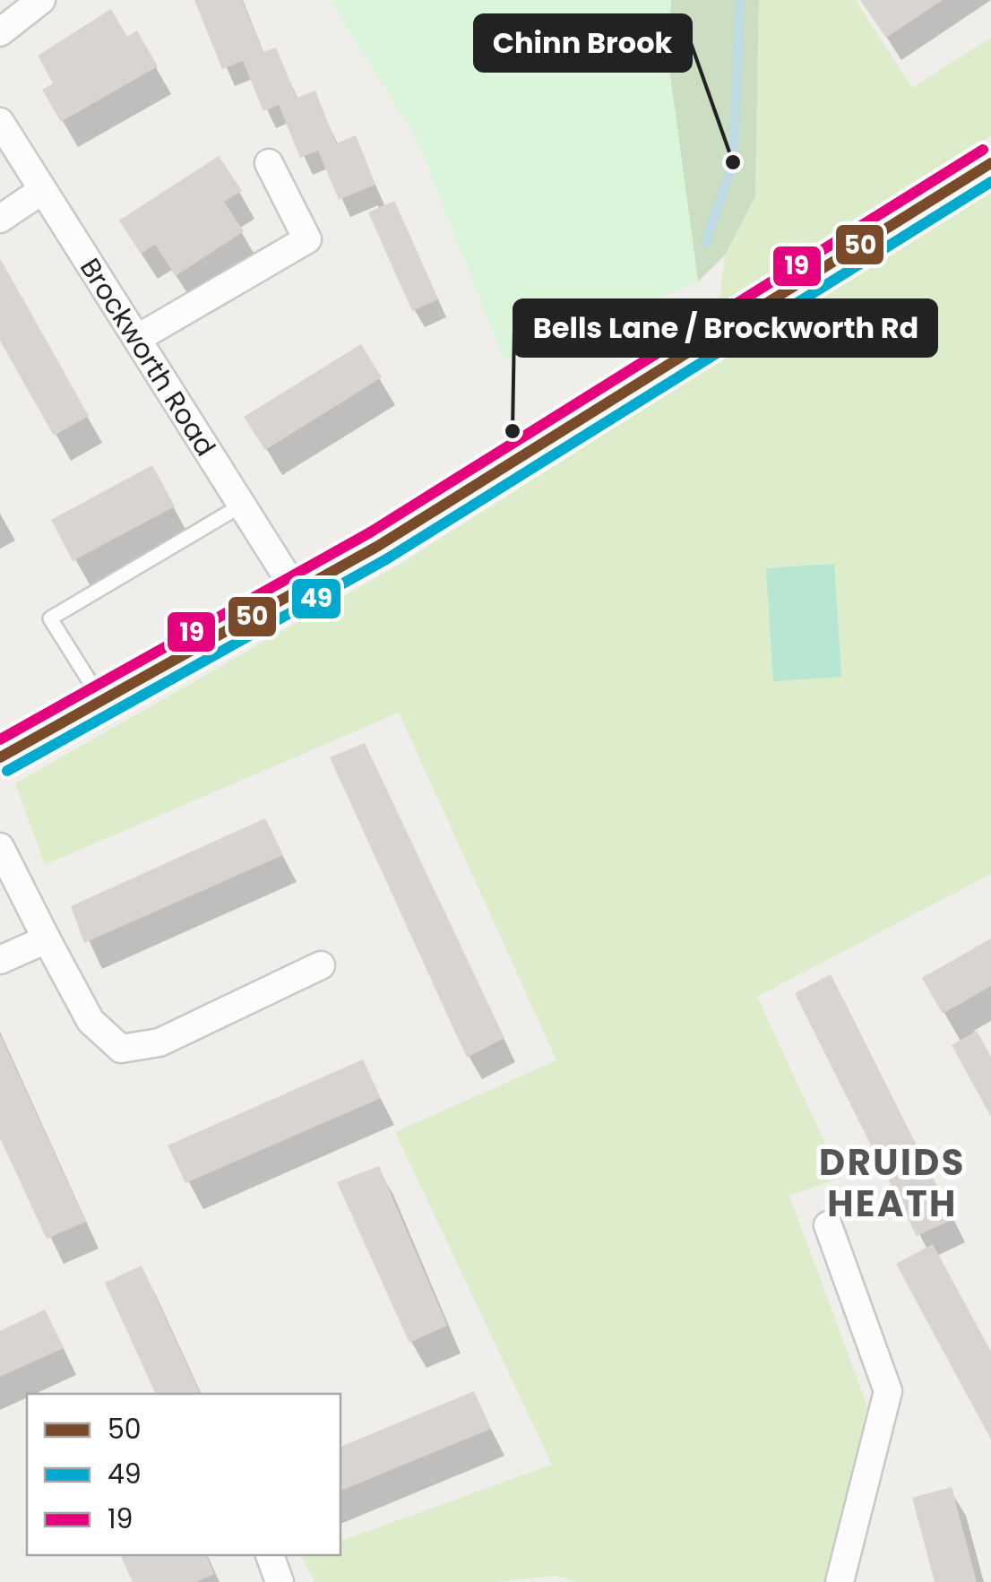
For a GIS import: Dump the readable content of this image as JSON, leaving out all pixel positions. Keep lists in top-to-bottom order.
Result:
{
  "streets": {
    "street": ["Brockworth Road"]
  },
  "districts": ["DRUIDS HEATH"],
  "places": ["Chinn Brook", "Bells Lane / Brockworth Rd"],
  "lines": ["transit line 19", "transit line 50", "transit line 49"],
  "legend": ["50", "49", "19"]
}
